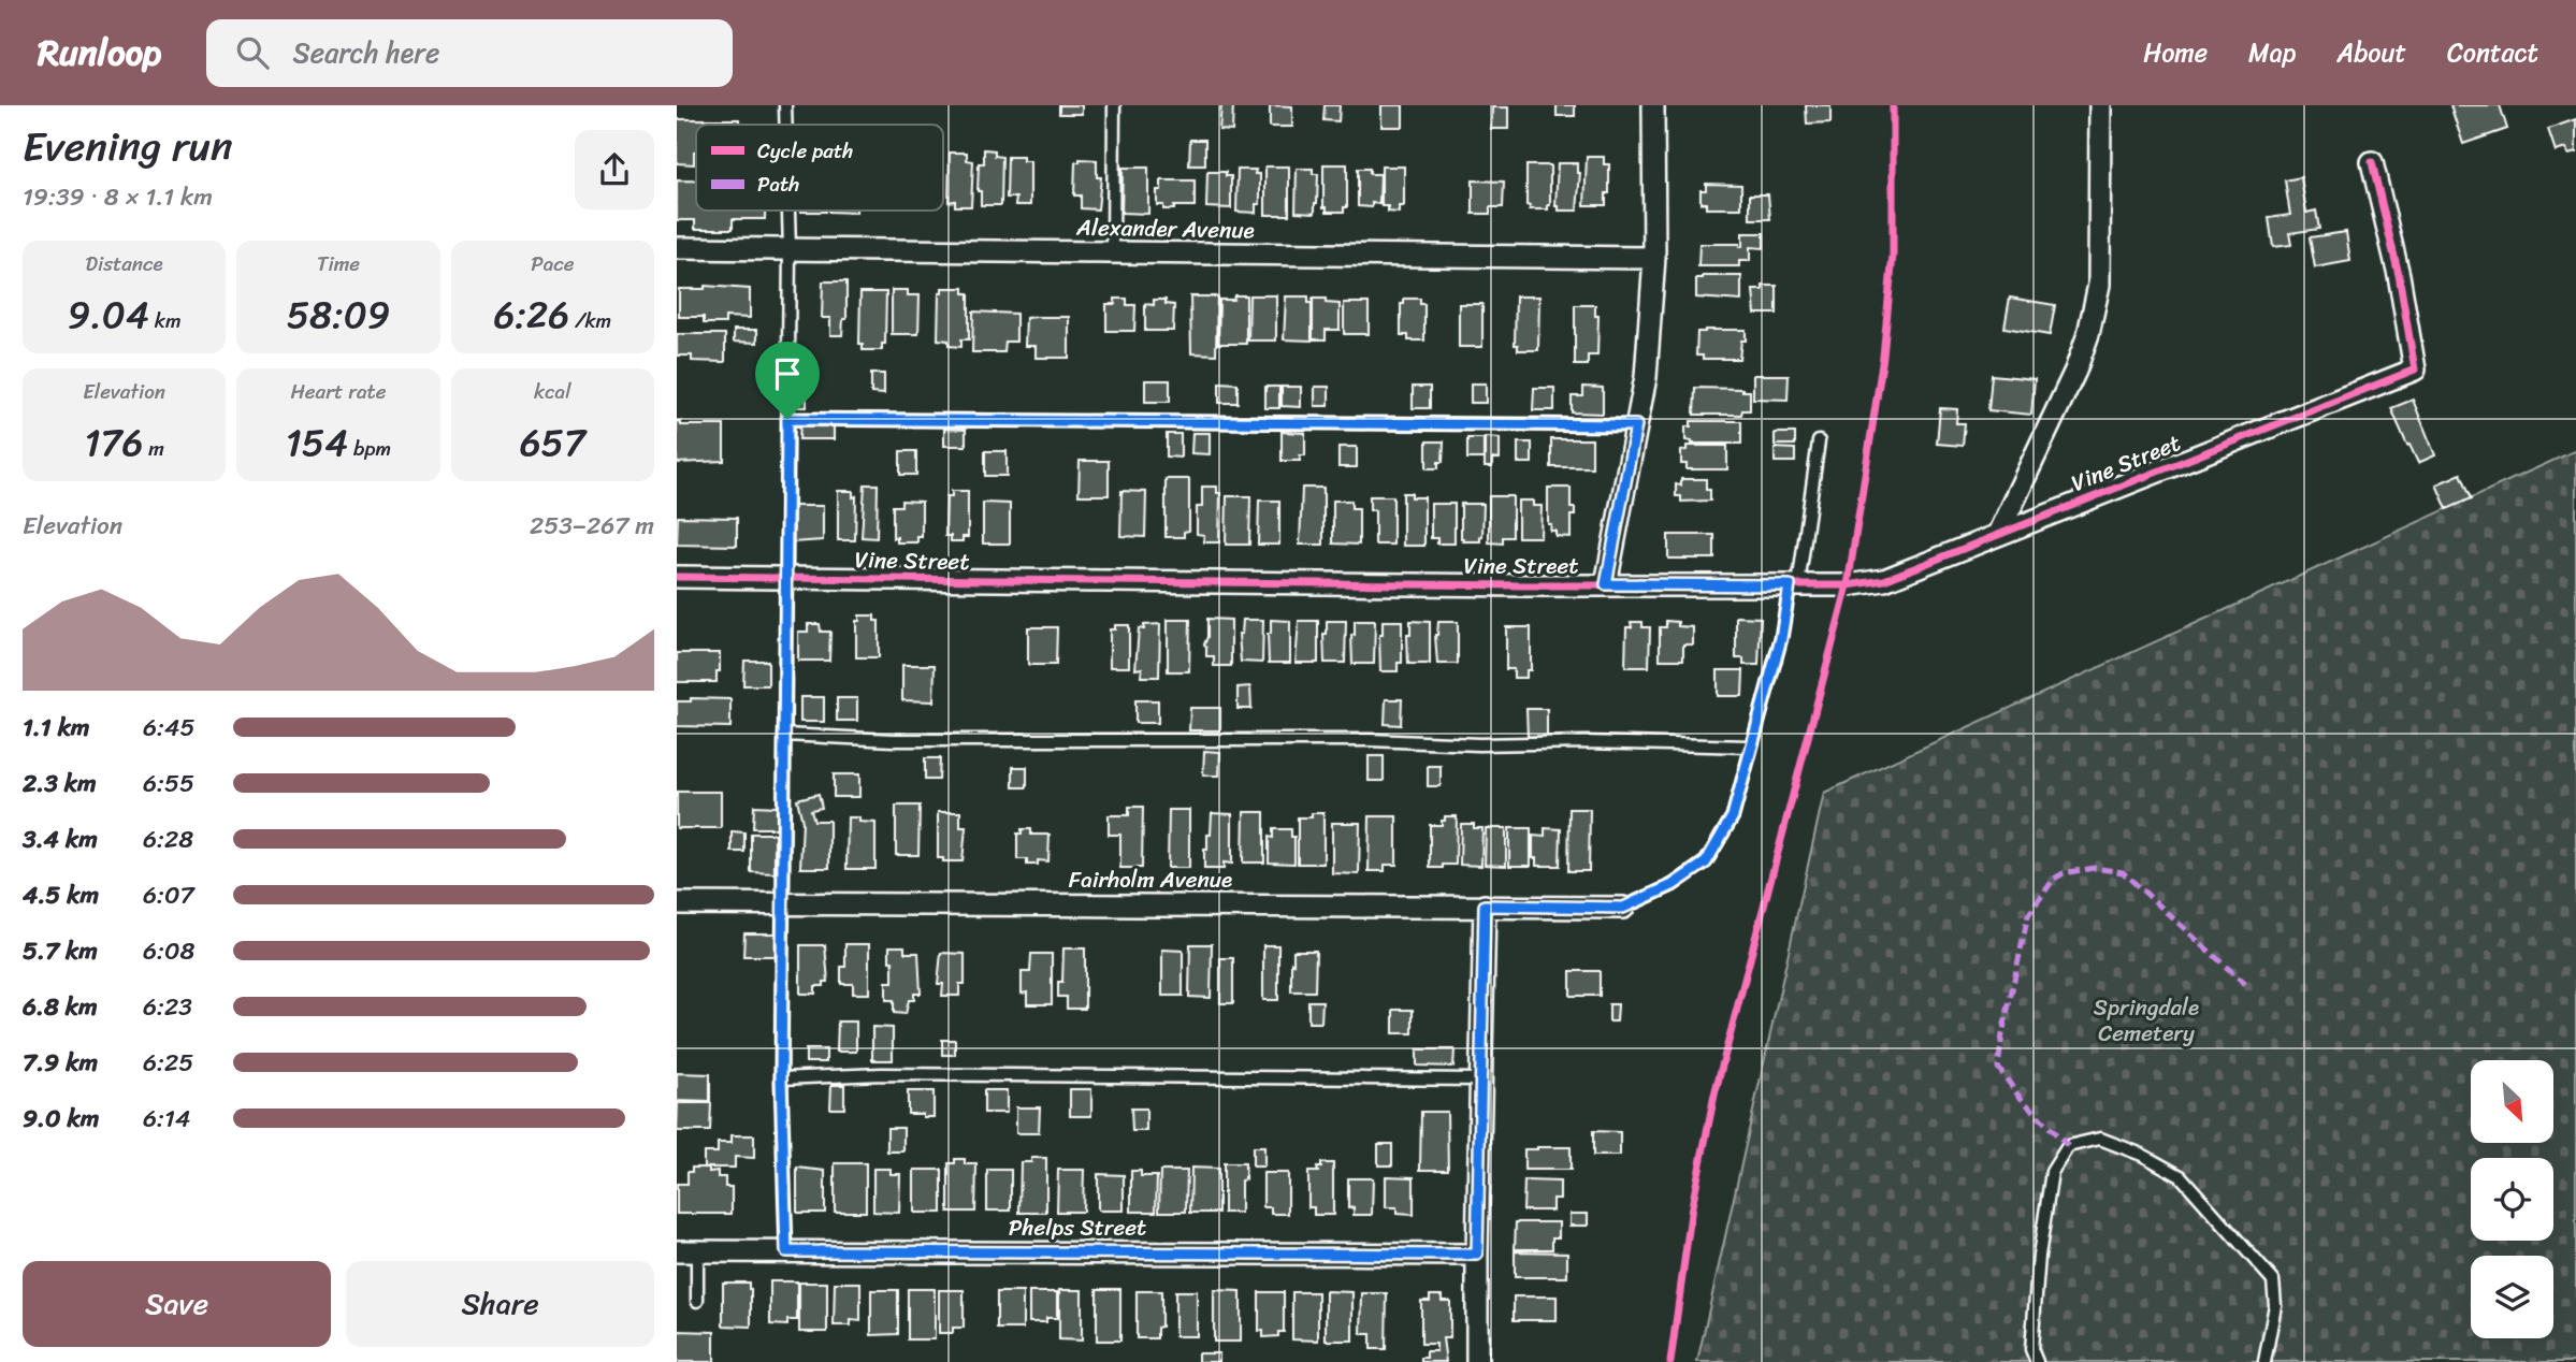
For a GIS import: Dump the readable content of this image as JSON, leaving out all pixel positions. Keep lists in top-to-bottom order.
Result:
{
  "streets": {
    "street": [
      "Alexander Avenue",
      "Vine Street",
      "Fairholm Avenue",
      "Phelps Street"
    ]
  },
  "parks": ["Springdale Cemetery"],
  "legend": ["Cycle path", "Path"],
  "north": "bottom right",
  "page": {
    "header": "Runloop",
    "search": "Search here",
    "nav": [
      "Home",
      "Map",
      "About",
      "Contact"
    ],
    "heading": ["Evening run", "19:39 · 8 × 1.1 km"],
    "stats": [
      ["Distance", "9.04 km"],
      ["Time", "58:09"],
      ["Pace", "6:26 /km"],
      ["Elevation", "176 m"],
      ["Heart rate", "154 bpm"],
      ["kcal", "657"]
    ],
    "chart": ["Elevation", "253–267 m"],
    "list": [
      {
        "name": "1.1 km",
        "note": "6:45"
      },
      {
        "name": "2.3 km",
        "note": "6:55"
      },
      {
        "name": "3.4 km",
        "note": "6:28"
      },
      {
        "name": "4.5 km",
        "note": "6:07"
      },
      {
        "name": "5.7 km",
        "note": "6:08"
      },
      {
        "name": "6.8 km",
        "note": "6:23"
      },
      {
        "name": "7.9 km",
        "note": "6:25"
      },
      {
        "name": "9.0 km",
        "note": "6:14"
      }
    ],
    "buttons": ["Save", "Share"]
  }
}
